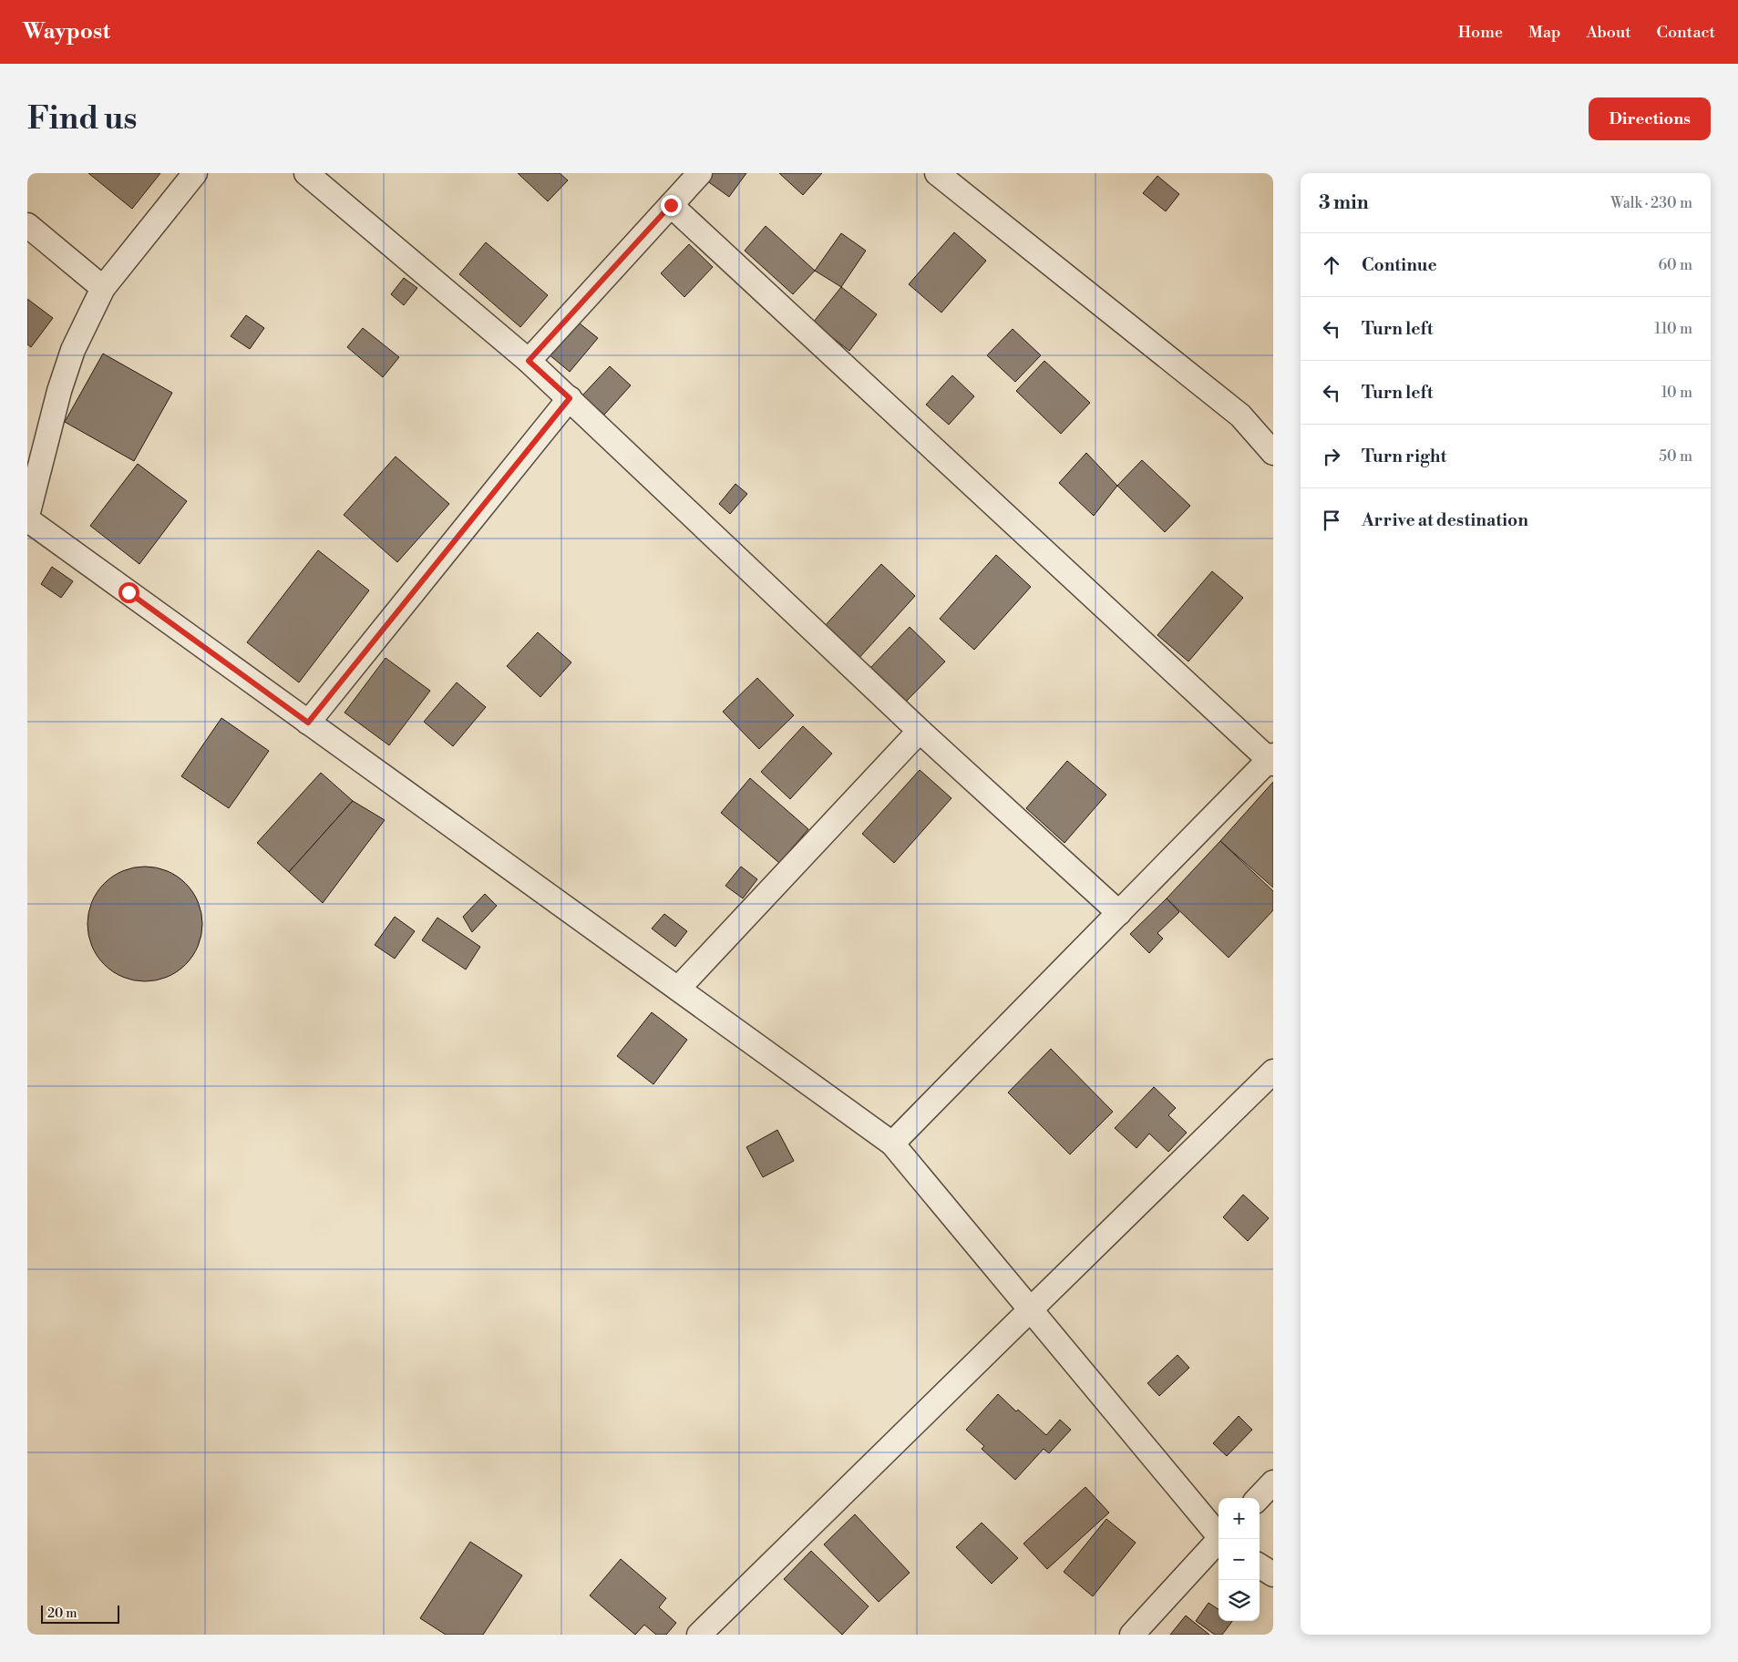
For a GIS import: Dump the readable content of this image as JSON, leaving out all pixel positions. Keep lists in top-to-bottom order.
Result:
{
  "scale_bar": "20 m",
  "page": {
    "header": "Waypost",
    "nav": [
      "Home",
      "Map",
      "About",
      "Contact"
    ],
    "buttons": "Directions",
    "title": "Find us",
    "heading": ["3 min", "Walk · 230 m"],
    "list": [
      ["Continue", "60 m"],
      ["Turn left", "110 m"],
      ["Turn left", "10 m"],
      ["Turn right", "50 m"],
      "Arrive at destination"
    ],
    "map_buttons": ["+", "−"],
    "scale": "20 m"
  }
}
